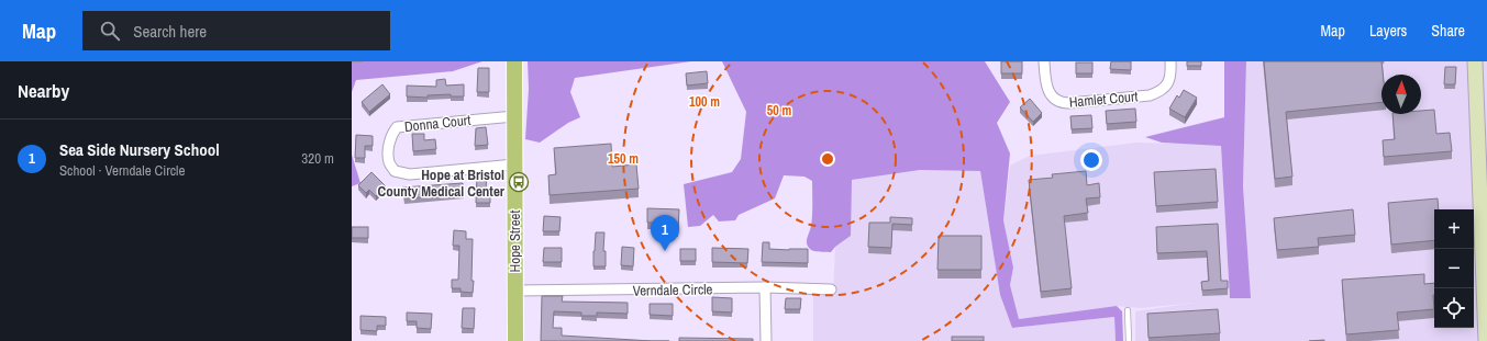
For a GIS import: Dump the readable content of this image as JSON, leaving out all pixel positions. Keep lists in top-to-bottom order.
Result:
{
  "streets": {
    "main road": ["Hope Street"],
    "street": ["Hamlet Court", "Donna Court", "Verndale Circle"]
  },
  "crossings": [
    ["Donna Court", "Hope Street"],
    ["Hope Street", "Verndale Circle"]
  ],
  "places": {
    "bus stop": ["Hope at Bristol County Medical Center"]
  },
  "north": "top",
  "page": {
    "header": "Map",
    "search": "Search here",
    "nav": ["Map", "Layers", "Share"],
    "heading": "Nearby",
    "list": [
      {
        "mark": "1",
        "name": "Sea Side Nursery School",
        "note": "School · Verndale Circle",
        "value": "320 m"
      }
    ],
    "map_buttons": ["+", "−"],
    "pins": "1"
  },
  "rings": ["100 m", "50 m", "150 m"]
}
